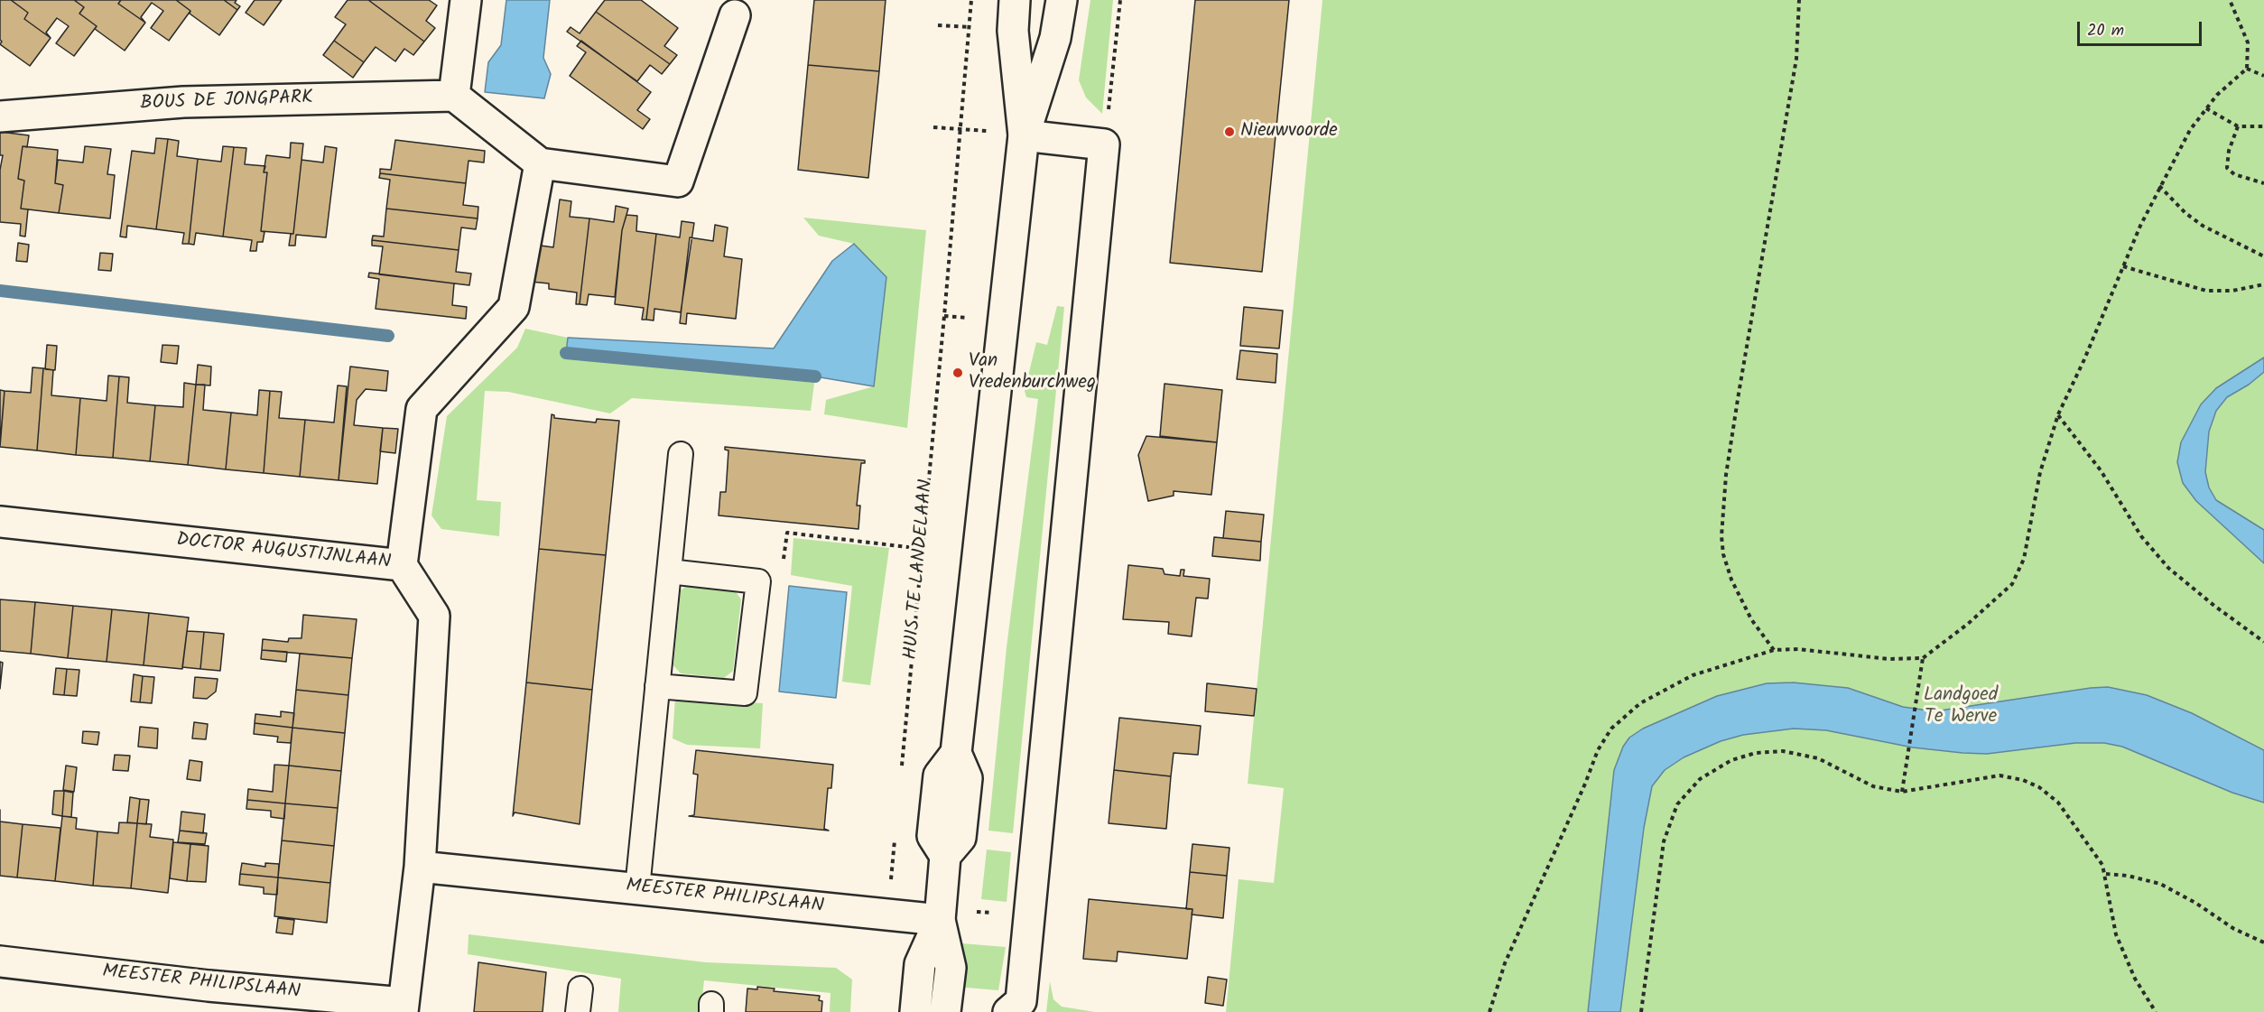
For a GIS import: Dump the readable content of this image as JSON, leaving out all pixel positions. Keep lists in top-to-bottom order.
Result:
{
  "streets": {
    "street": ["BOUS DE JONGPARK", "DOCTOR AUGUSTIJNLAAN", "MEESTER PHILIPSLAAN"],
    "path": ["HUIS TE LANDELAAN"]
  },
  "crossings": [
    ["DOCTOR AUGUSTIJNLAAN", "MEESTER PHILIPSLAAN"]
  ],
  "parks": ["Landgoed Te Werve"],
  "places": ["Nieuwvoorde", "Van Vredenburchweg"],
  "scale_bar": "20 m"
}
